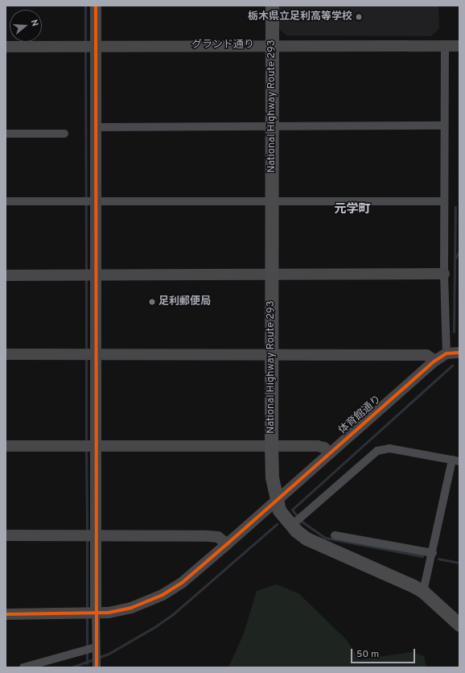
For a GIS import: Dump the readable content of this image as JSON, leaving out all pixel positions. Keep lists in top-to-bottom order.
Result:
{
  "streets": {
    "highway": ["National Highway Route 293"],
    "street": ["グランド通り", "体育館通り"]
  },
  "crossings": [
    ["グランド通り", "National Highway Route 293"],
    ["National Highway Route 293", "体育館通り"]
  ],
  "districts": ["元学町"],
  "places": ["栃木県立足利高等学校", "足利郵便局"],
  "scale_bar": "50 m",
  "north": "right"
}
